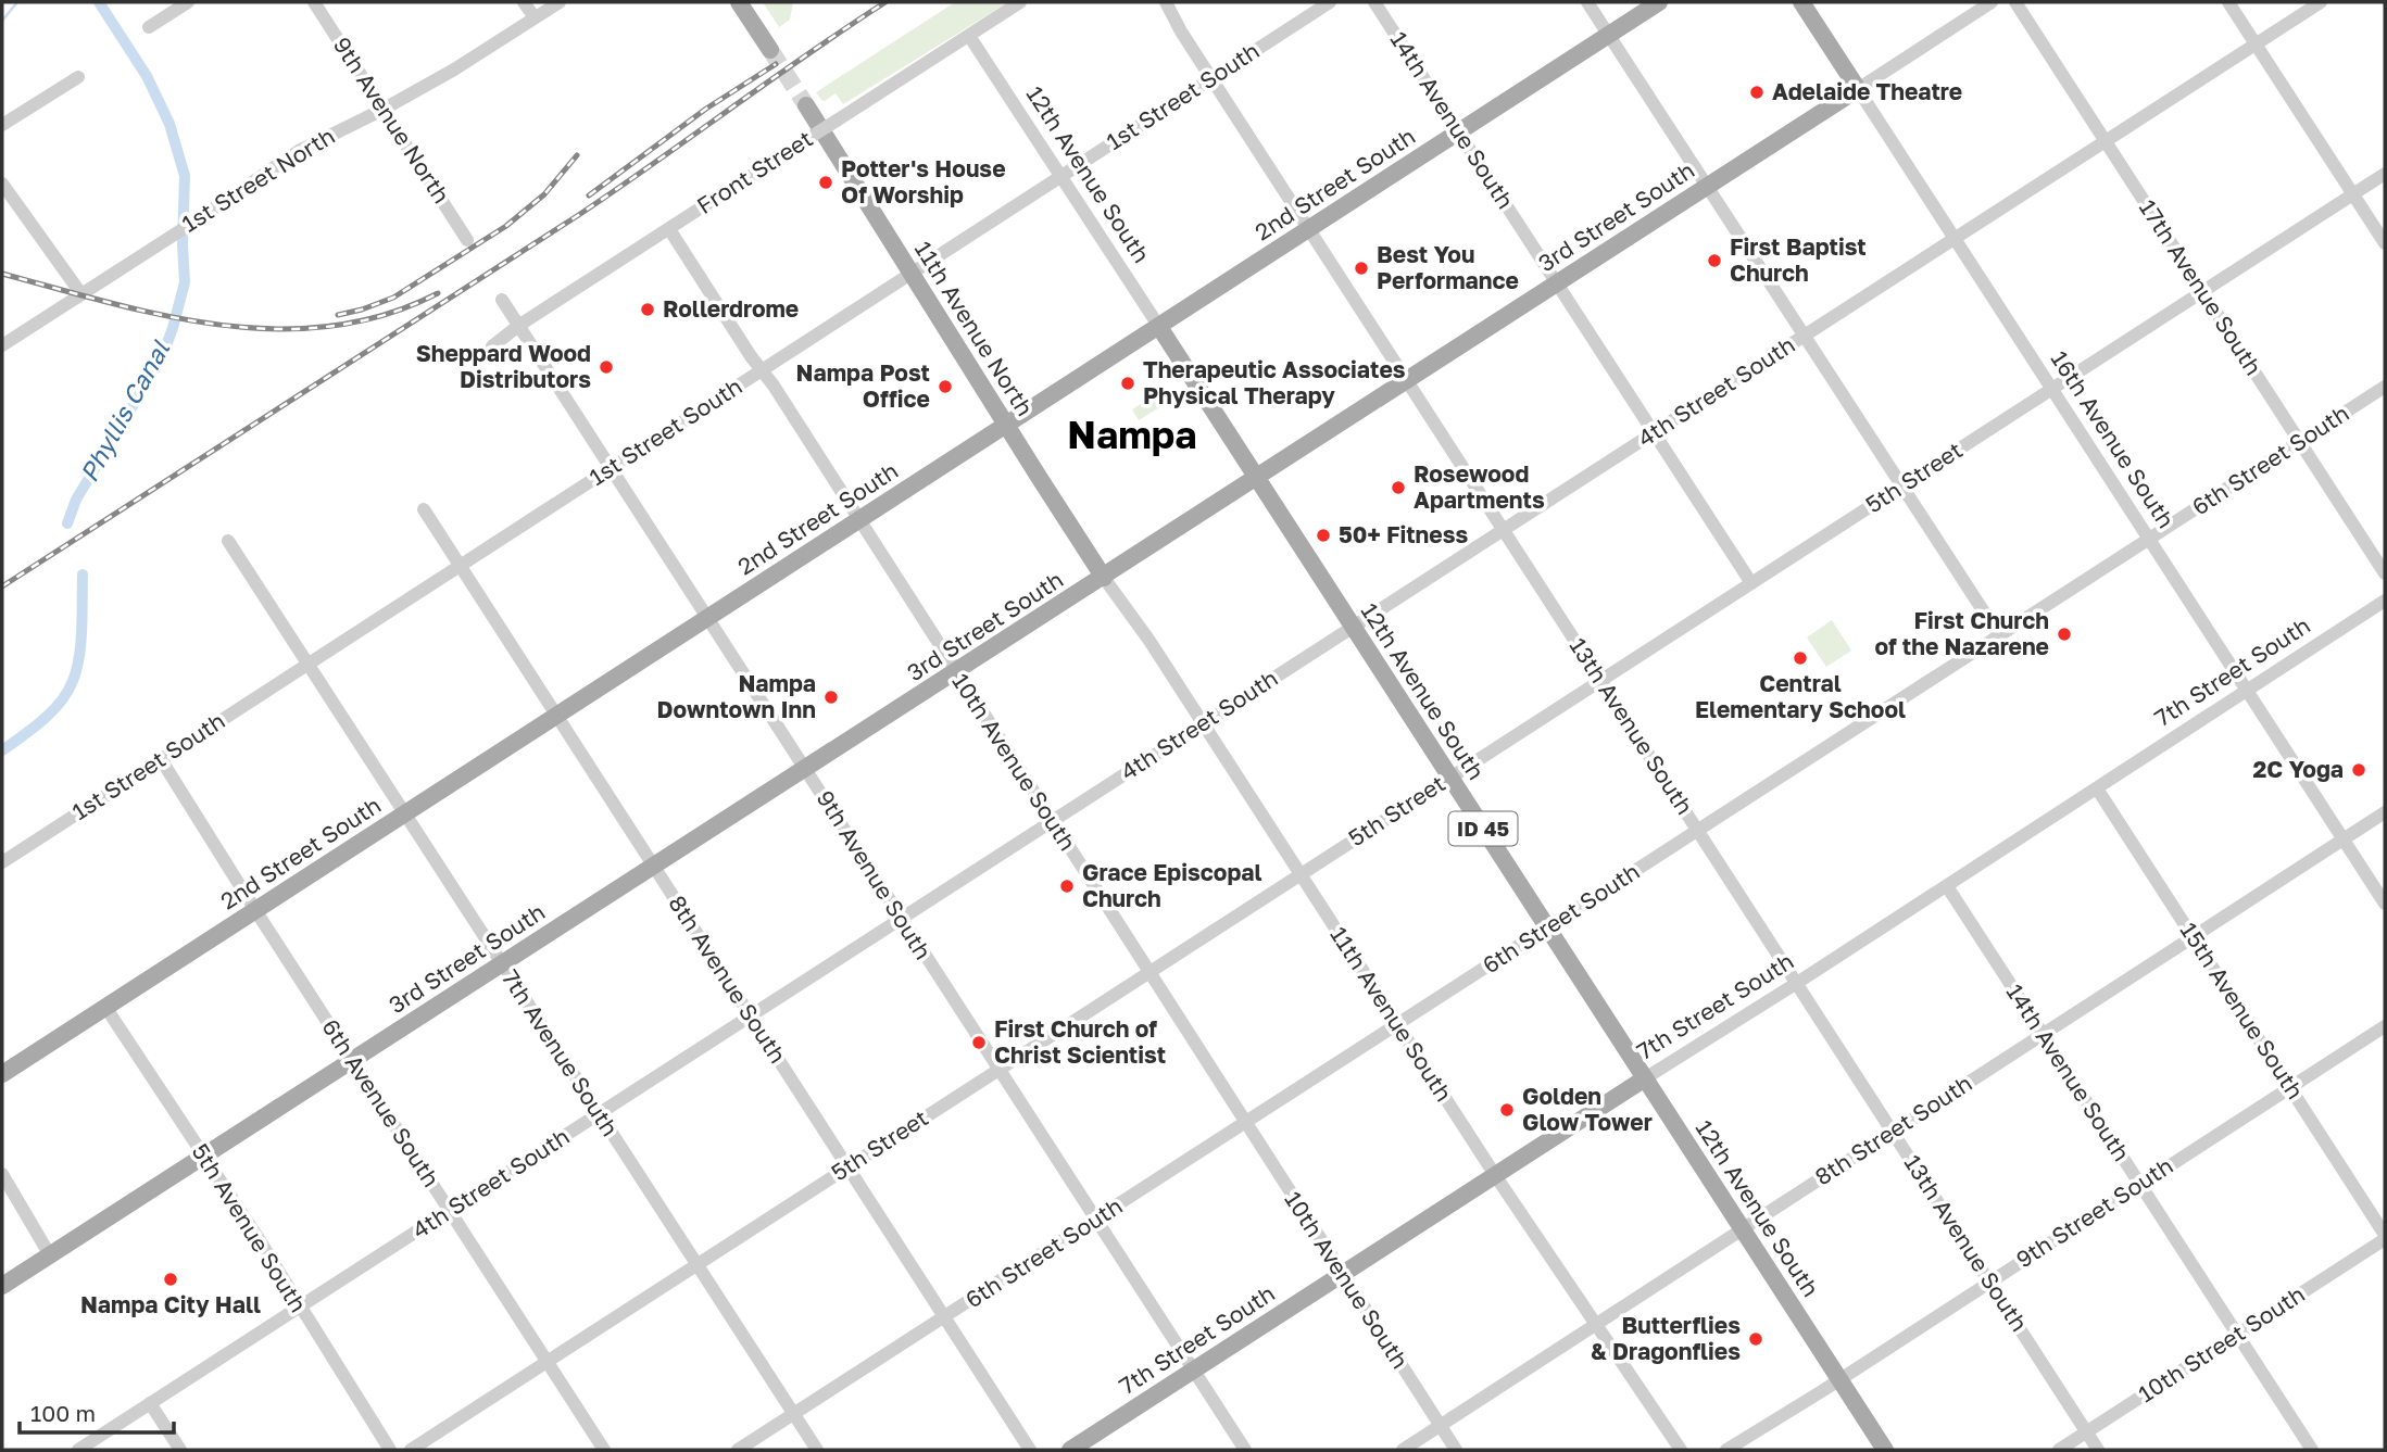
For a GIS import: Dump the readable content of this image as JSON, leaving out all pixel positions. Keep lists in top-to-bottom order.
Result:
{
  "streets": {
    "main road": [
      "12th Avenue South",
      "2nd Street South",
      "3rd Street South",
      "11th Avenue North",
      "16th Avenue South",
      "7th Street South",
      "ID 45"
    ],
    "street": [
      "1st Street South",
      "9th Avenue North",
      "14th Avenue South",
      "Front Street",
      "1st Street North",
      "17th Avenue South",
      "4th Street South",
      "6th Street South",
      "5th Street",
      "13th Avenue South",
      "10th Avenue South",
      "9th Avenue South",
      "8th Avenue South",
      "15th Avenue South",
      "11th Avenue South",
      "7th Avenue South",
      "6th Avenue South",
      "8th Street South",
      "9th Street South",
      "5th Avenue South",
      "10th Street South"
    ]
  },
  "crossings": [
    ["1st Street South", "12th Avenue South"],
    ["1st Street South", "11th Avenue North"],
    ["1st Street South", "13th Avenue South"],
    ["1st Street South", "10th Avenue South"],
    ["1st Street South", "9th Avenue South"],
    ["1st Street South", "8th Avenue South"],
    ["1st Street South", "7th Avenue South"],
    ["1st Street South", "6th Avenue South"],
    ["9th Avenue North", "1st Street North"],
    ["14th Avenue South", "2nd Street South"],
    ["14th Avenue South", "3rd Street South"],
    ["14th Avenue South", "4th Street South"],
    ["14th Avenue South", "5th Street"],
    ["14th Avenue South", "7th Street South"],
    ["14th Avenue South", "8th Street South"],
    ["14th Avenue South", "9th Street South"],
    ["14th Avenue South", "10th Street South"],
    ["Front Street", "12th Avenue South"],
    ["Front Street", "10th Avenue South"],
    ["Front Street", "9th Avenue South"],
    ["12th Avenue South", "2nd Street South"],
    ["12th Avenue South", "3rd Street South"],
    ["12th Avenue South", "4th Street South"],
    ["12th Avenue South", "6th Street South"],
    ["12th Avenue South", "5th Street"],
    ["12th Avenue South", "7th Street South"],
    ["12th Avenue South", "8th Street South"],
    ["12th Avenue South", "9th Street South"],
    ["2nd Street South", "11th Avenue North"],
    ["2nd Street South", "13th Avenue South"],
    ["2nd Street South", "10th Avenue South"],
    ["2nd Street South", "9th Avenue South"],
    ["2nd Street South", "8th Avenue South"],
    ["2nd Street South", "7th Avenue South"],
    ["2nd Street South", "6th Avenue South"],
    ["2nd Street South", "5th Avenue South"],
    ["3rd Street South", "11th Avenue North"],
    ["3rd Street South", "16th Avenue South"],
    ["3rd Street South", "13th Avenue South"],
    ["3rd Street South", "10th Avenue South"],
    ["3rd Street South", "9th Avenue South"],
    ["3rd Street South", "8th Avenue South"],
    ["3rd Street South", "11th Avenue South"],
    ["3rd Street South", "7th Avenue South"],
    ["3rd Street South", "6th Avenue South"],
    ["3rd Street South", "5th Avenue South"],
    ["17th Avenue South", "4th Street South"],
    ["17th Avenue South", "6th Street South"],
    ["17th Avenue South", "5th Street"],
    ["11th Avenue North", "11th Avenue South"],
    ["4th Street South", "16th Avenue South"],
    ["4th Street South", "13th Avenue South"],
    ["4th Street South", "10th Avenue South"],
    ["4th Street South", "9th Avenue South"],
    ["4th Street South", "8th Avenue South"],
    ["4th Street South", "11th Avenue South"],
    ["4th Street South", "7th Avenue South"],
    ["4th Street South", "6th Avenue South"],
    ["4th Street South", "5th Avenue South"],
    ["16th Avenue South", "6th Street South"],
    ["16th Avenue South", "5th Street"],
    ["16th Avenue South", "7th Street South"],
    ["16th Avenue South", "8th Street South"],
    ["6th Street South", "13th Avenue South"],
    ["6th Street South", "10th Avenue South"],
    ["6th Street South", "9th Avenue South"],
    ["6th Street South", "8th Avenue South"],
    ["6th Street South", "11th Avenue South"],
    ["6th Street South", "7th Avenue South"],
    ["5th Street", "13th Avenue South"],
    ["5th Street", "10th Avenue South"],
    ["5th Street", "9th Avenue South"],
    ["5th Street", "8th Avenue South"],
    ["5th Street", "11th Avenue South"],
    ["5th Street", "7th Avenue South"],
    ["5th Street", "6th Avenue South"],
    ["7th Street South", "13th Avenue South"],
    ["7th Street South", "10th Avenue South"],
    ["7th Street South", "9th Avenue South"],
    ["7th Street South", "15th Avenue South"],
    ["7th Street South", "11th Avenue South"],
    ["13th Avenue South", "8th Street South"],
    ["13th Avenue South", "9th Street South"],
    ["13th Avenue South", "10th Street South"],
    ["10th Avenue South", "8th Street South"],
    ["15th Avenue South", "8th Street South"],
    ["15th Avenue South", "9th Street South"],
    ["15th Avenue South", "10th Street South"],
    ["11th Avenue South", "8th Street South"]
  ],
  "districts": ["Nampa"],
  "water": ["Phyllis Canal"],
  "places": [
    "Adelaide Theatre",
    "Potter's House Of Worship",
    "First Baptist Church",
    "Best You Performance",
    "Rollerdrome",
    "Sheppard Wood Distributors",
    "Therapeutic Associates Physical Therapy",
    "Nampa Post Office",
    "Rosewood Apartments",
    "50+ Fitness",
    "First Church of the Nazarene",
    "Central Elementary School",
    "Nampa Downtown Inn",
    "2C Yoga",
    "Grace Episcopal Church",
    "First Church of Christ Scientist",
    "Golden Glow Tower",
    "Nampa City Hall",
    "Butterflies & Dragonflies"
  ],
  "scale_bar": "100 m"
}
